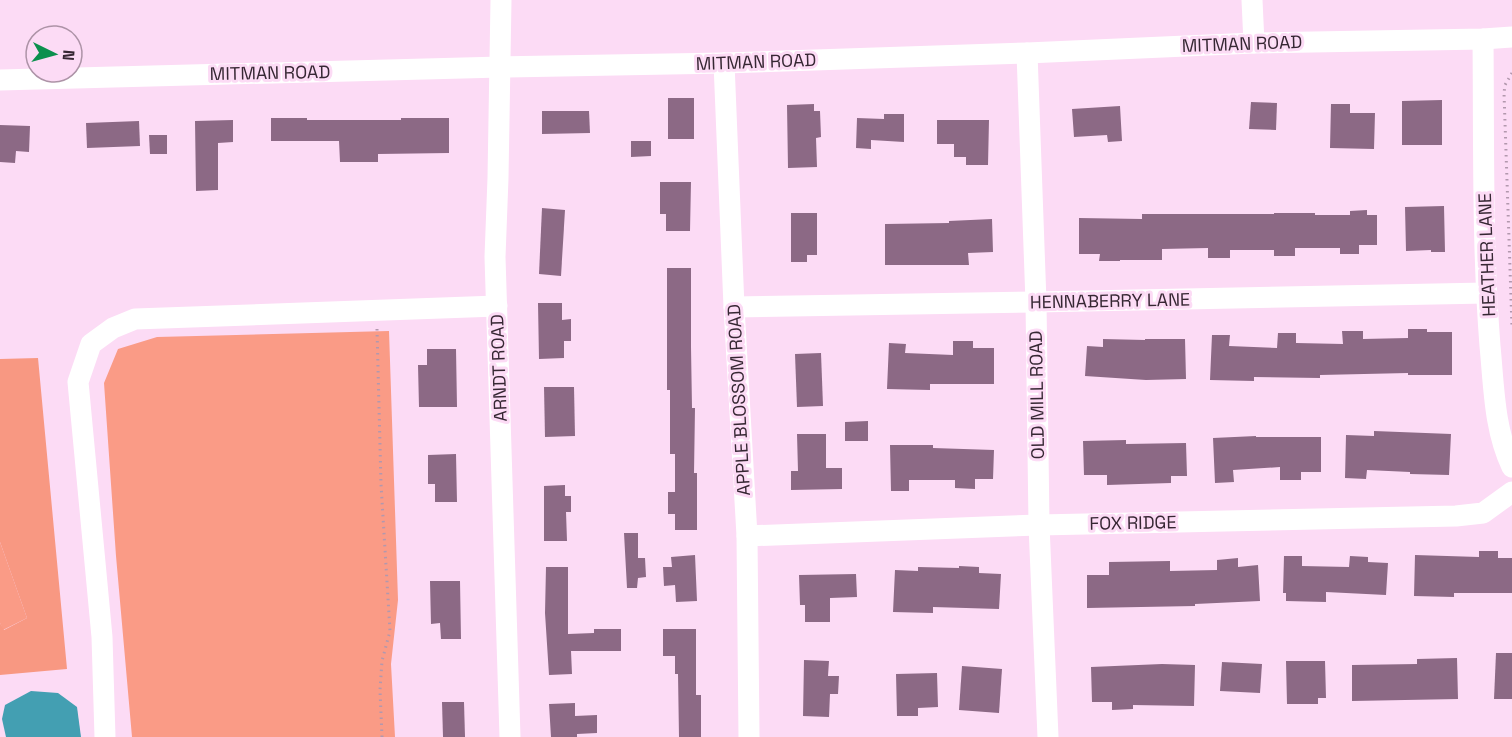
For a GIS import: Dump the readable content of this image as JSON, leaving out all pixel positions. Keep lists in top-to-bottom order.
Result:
{
  "streets": {
    "street": [
      "MITMAN ROAD",
      "HEATHER LANE",
      "HENNABERRY LANE",
      "ARNDT ROAD",
      "OLD MILL ROAD",
      "APPLE BLOSSOM ROAD",
      "FOX RIDGE"
    ]
  },
  "crossings": [
    ["MITMAN ROAD", "HEATHER LANE"],
    ["MITMAN ROAD", "ARNDT ROAD"],
    ["MITMAN ROAD", "OLD MILL ROAD"],
    ["MITMAN ROAD", "APPLE BLOSSOM ROAD"],
    ["HEATHER LANE", "HENNABERRY LANE"],
    ["HENNABERRY LANE", "OLD MILL ROAD"],
    ["HENNABERRY LANE", "APPLE BLOSSOM ROAD"],
    ["OLD MILL ROAD", "FOX RIDGE"],
    ["APPLE BLOSSOM ROAD", "FOX RIDGE"]
  ],
  "north": "right"
}
